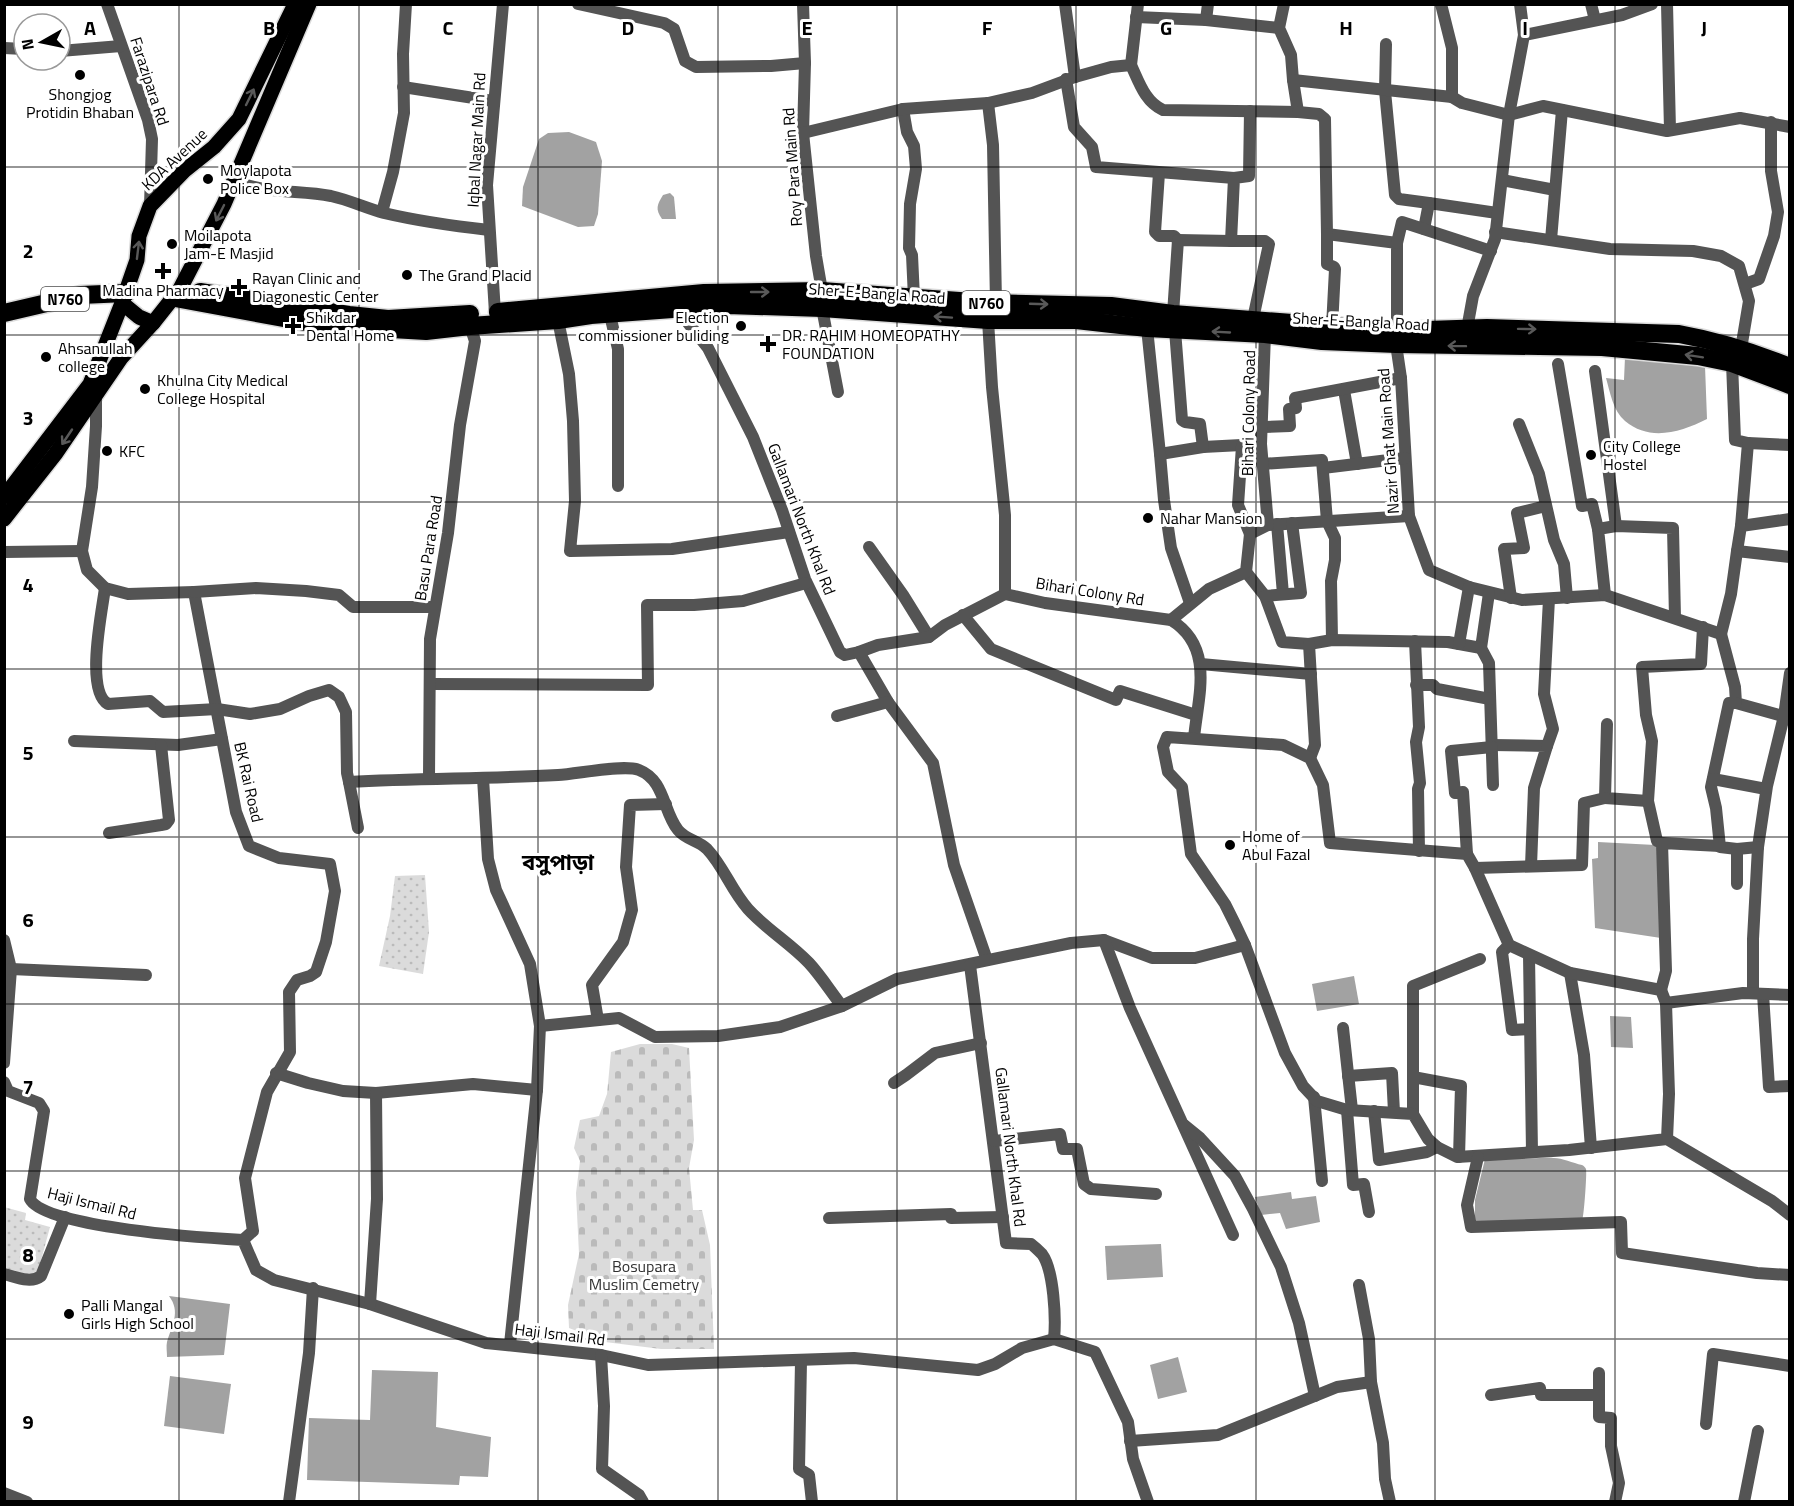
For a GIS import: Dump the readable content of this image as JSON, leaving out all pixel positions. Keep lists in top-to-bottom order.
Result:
{
  "streets": {
    "highway": ["Sher-E-Bangla Road", "N760"],
    "main road": ["KDA Avenue"],
    "street": [
      "Farazipara Rd",
      "Iqbal Nagar Main Rd",
      "Roy Para Main Rd",
      "Bihari Colony Road",
      "Nazir Ghat Main Road",
      "Gallamari North Khal Rd",
      "Basu Para Road",
      "Bihari Colony Rd",
      "BK Rai Road",
      "Haji Ismail Rd"
    ]
  },
  "crossings": [
    ["Farazipara Rd", "KDA Avenue"],
    ["Iqbal Nagar Main Rd", "Sher-E-Bangla Road"],
    ["KDA Avenue", "Sher-E-Bangla Road"],
    ["KDA Avenue", "N760"],
    ["Roy Para Main Rd", "Sher-E-Bangla Road"],
    ["Sher-E-Bangla Road", "Bihari Colony Road"],
    ["Sher-E-Bangla Road", "Nazir Ghat Main Road"],
    ["Sher-E-Bangla Road", "Gallamari North Khal Rd"],
    ["Sher-E-Bangla Road", "Basu Para Road"],
    ["Gallamari North Khal Rd", "Haji Ismail Rd"],
    ["BK Rai Road", "Haji Ismail Rd"]
  ],
  "districts": ["বসুপাড়া"],
  "parks": ["Bosupara Muslim Cemetry"],
  "places": {
    "other": [
      "Shongjog Protidin Bhaban",
      "Moylapota Police Box",
      "Moilapota Jam-E Masjid",
      "The Grand Placid",
      "Election commissioner buliding",
      "Ahsanullah college",
      "Khulna City Medical College Hospital",
      "KFC",
      "City College Hostel",
      "Nahar Mansion",
      "Home of Abul Fazal",
      "Palli Mangal Girls High School"
    ],
    "health": [
      "Madina Pharmacy",
      "Rayan Clinic and Diagonestic Center",
      "Shikdar Dental Home",
      "DR. RAHIM HOMEOPATHY FOUNDATION"
    ]
  },
  "north": "left",
  "grid": {
    "columns": [
      "A",
      "B",
      "C",
      "D",
      "E",
      "F",
      "G",
      "H",
      "I",
      "J"
    ],
    "rows": [
      "2",
      "3",
      "4",
      "5",
      "6",
      "7",
      "8",
      "9"
    ]
  }
}
